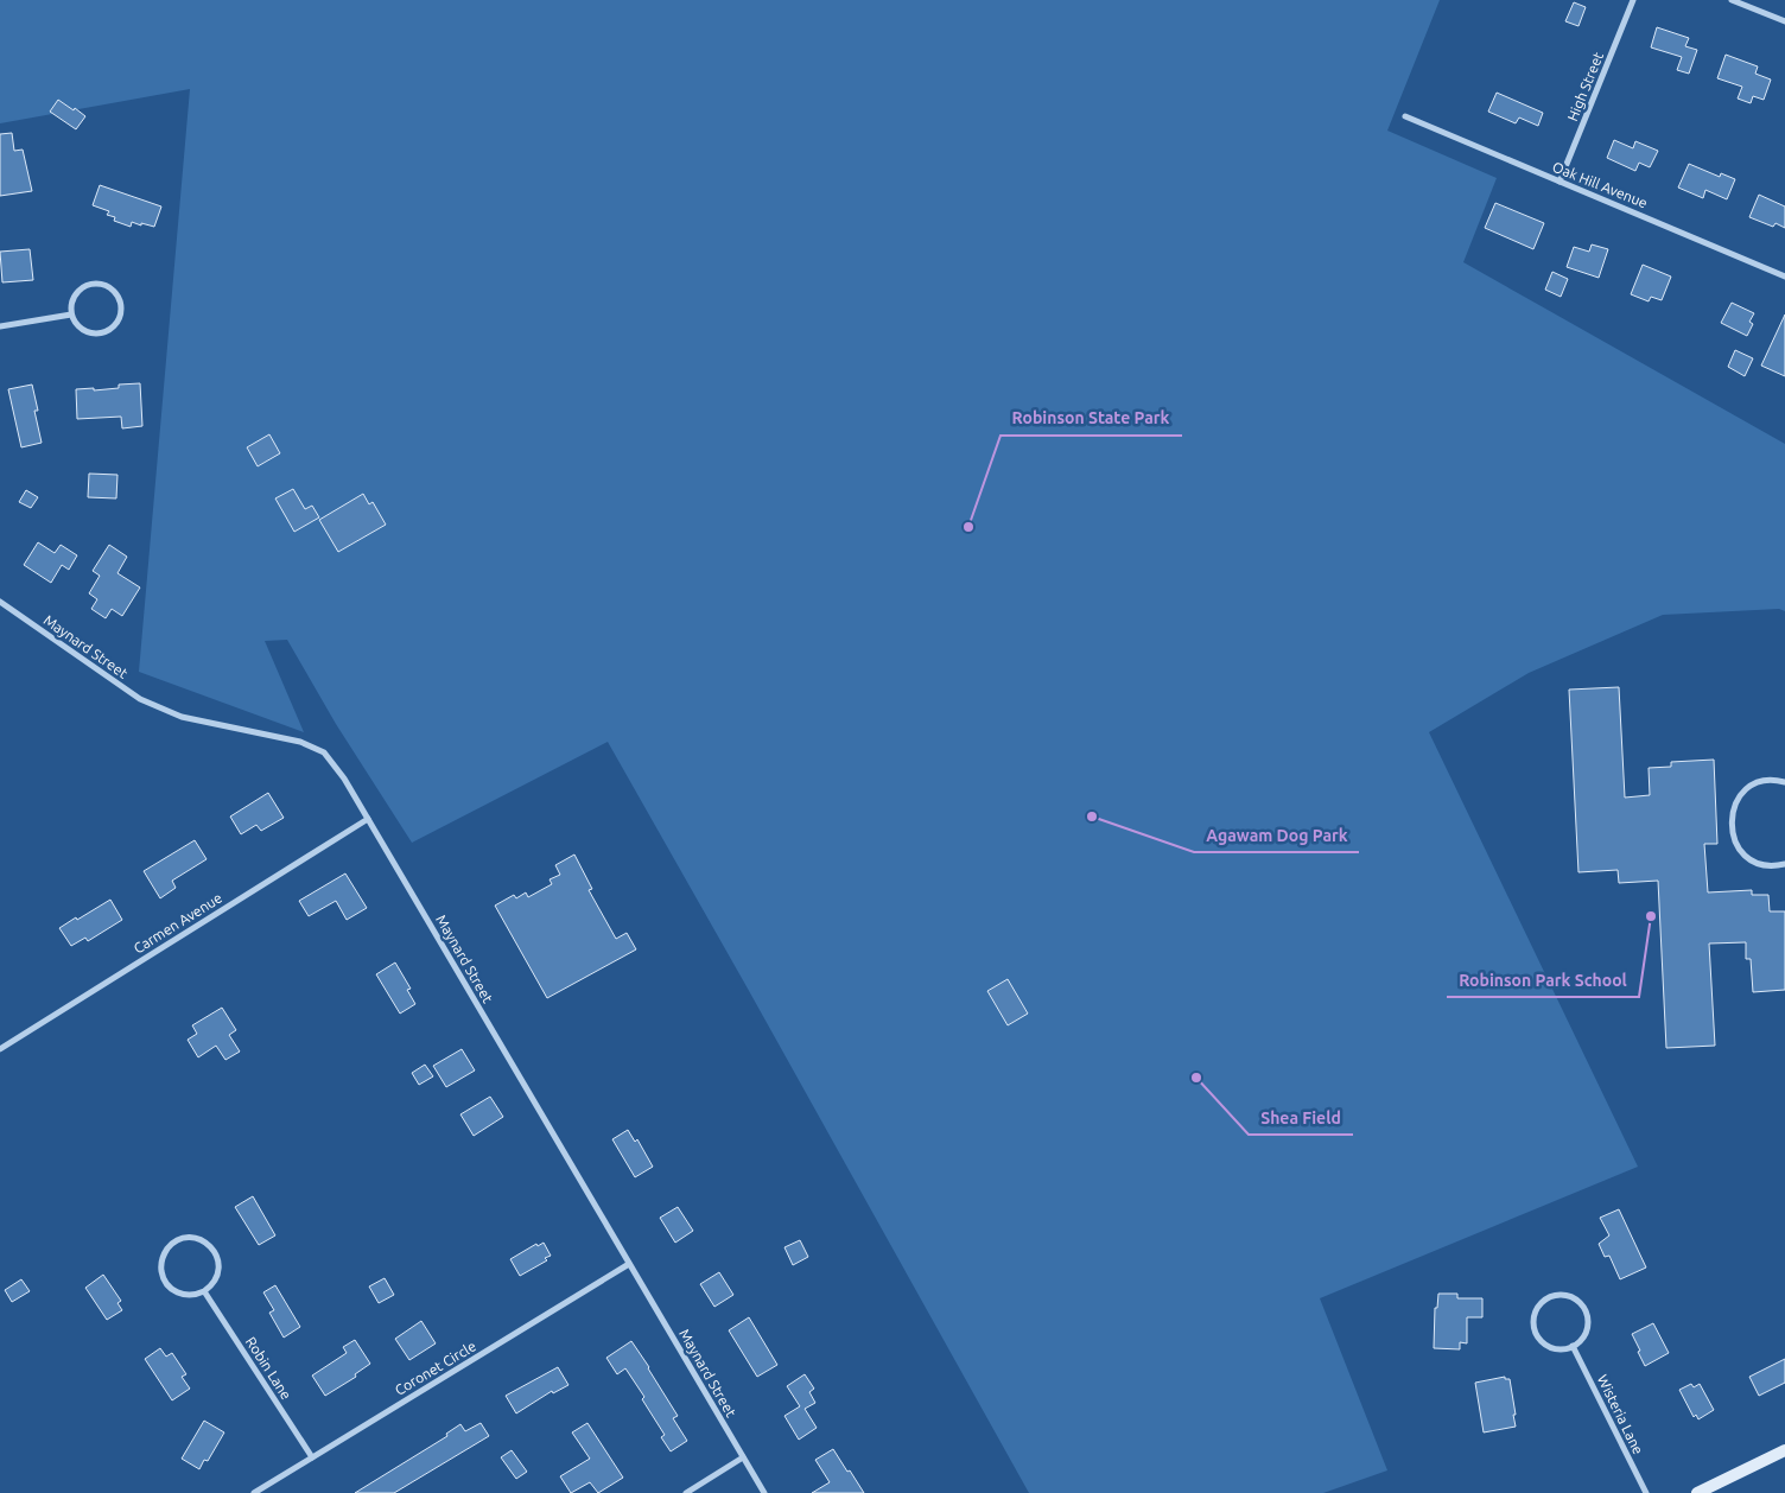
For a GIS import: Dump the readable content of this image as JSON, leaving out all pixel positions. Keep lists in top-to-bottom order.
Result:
{
  "streets": {
    "street": [
      "High Street",
      "Oak Hill Avenue",
      "Maynard Street",
      "Carmen Avenue",
      "Robin Lane",
      "Coronet Circle",
      "Wisteria Lane"
    ]
  },
  "crossings": [
    ["High Street", "Oak Hill Avenue"],
    ["Maynard Street", "Carmen Avenue"],
    ["Maynard Street", "Coronet Circle"],
    ["Robin Lane", "Coronet Circle"]
  ],
  "places": [
    "Robinson State Park",
    "Agawam Dog Park",
    "Robinson Park School",
    "Shea Field"
  ]
}
